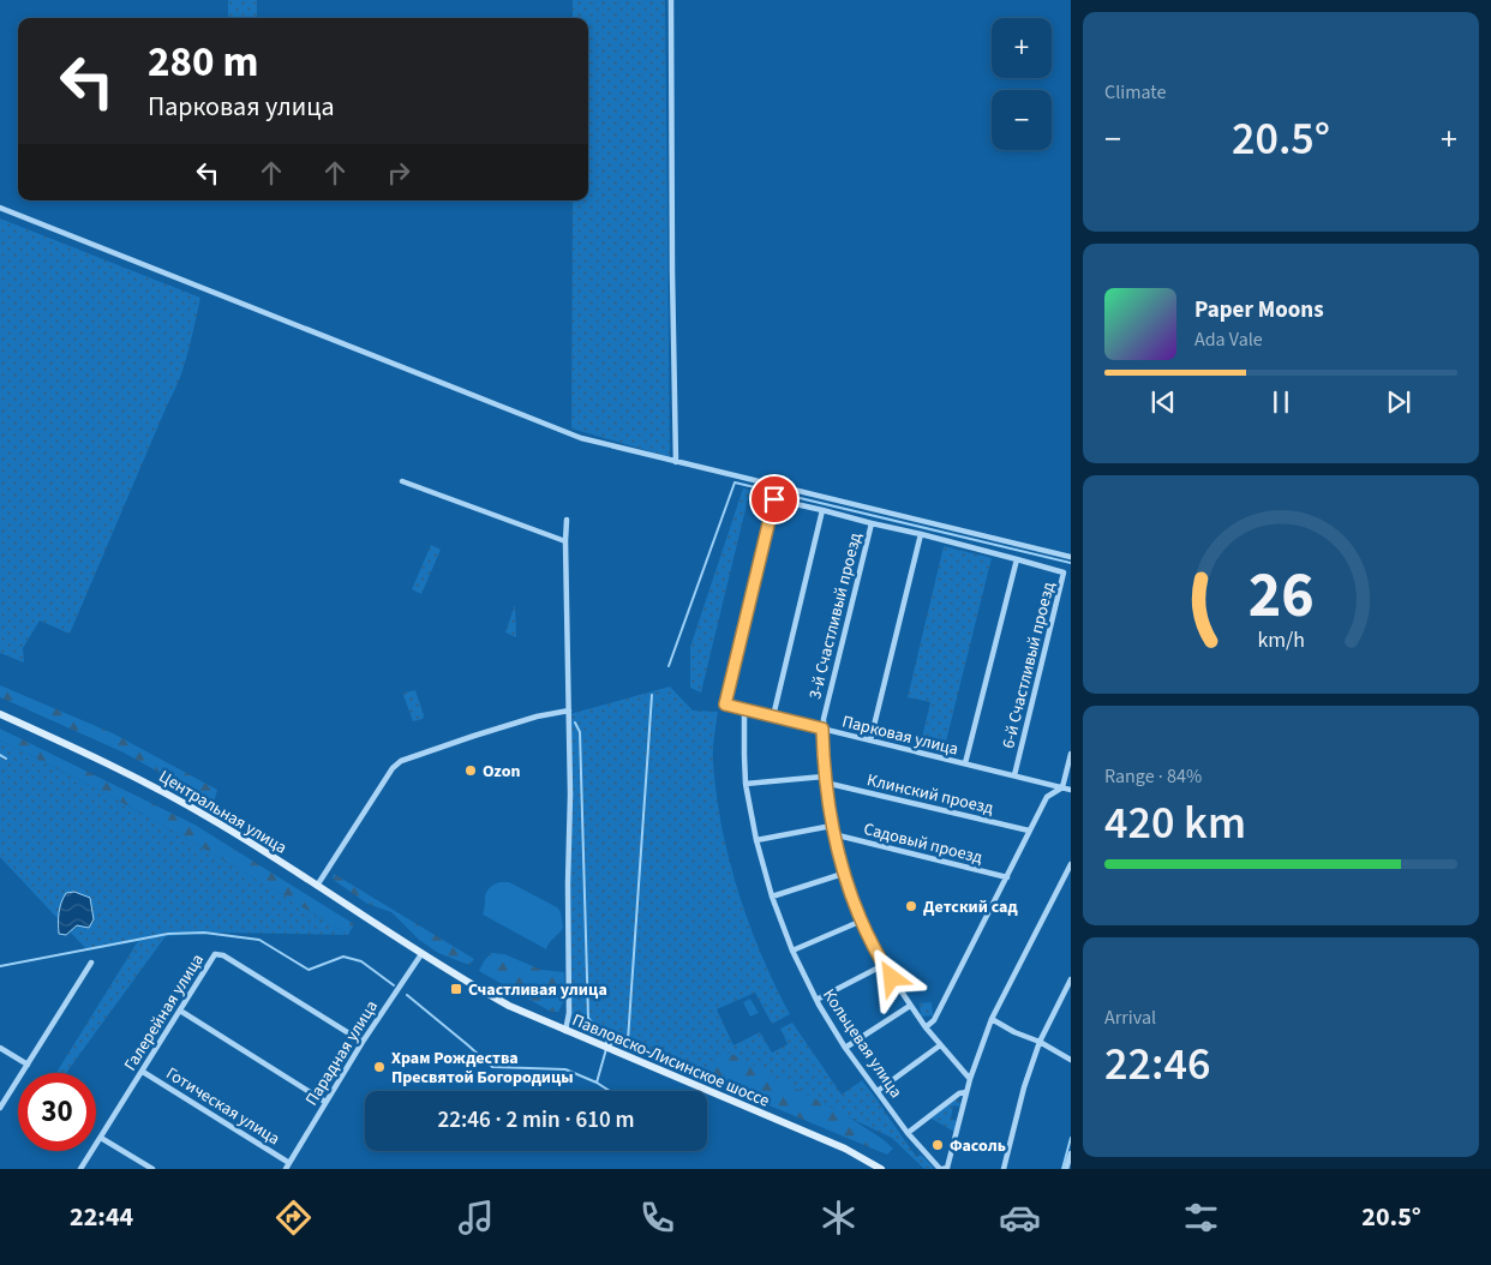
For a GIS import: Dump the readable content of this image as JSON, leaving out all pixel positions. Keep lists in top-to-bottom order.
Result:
{
  "streets": {
    "main road": ["Центральная улица", "Павловско-Лисинское шоссе"],
    "street": [
      "3-й Счастливый проезд",
      "6-й Счастливый проезд",
      "Парковая улица",
      "Клинский проезд",
      "Садовый проезд",
      "Галерейная улица",
      "Кольцевая улица",
      "Парадная улица",
      "Готическая улица"
    ]
  },
  "crossings": [
    ["3-й Счастливый проезд", "6-й Счастливый проезд"],
    ["3-й Счастливый проезд", "Парковая улица"],
    ["3-й Счастливый проезд", "Клинский проезд"],
    ["3-й Счастливый проезд", "Садовый проезд"],
    ["6-й Счастливый проезд", "Парковая улица"],
    ["Парковая улица", "Кольцевая улица"],
    ["Клинский проезд", "Кольцевая улица"],
    ["Центральная улица", "Парадная улица"],
    ["Центральная улица", "Павловско-Лисинское шоссе"],
    ["Галерейная улица", "Парадная улица"],
    ["Галерейная улица", "Готическая улица"],
    ["Парадная улица", "Павловско-Лисинское шоссе"],
    ["Парадная улица", "Готическая улица"]
  ],
  "places": {
    "other": [
      "Ozon",
      "Детский сад",
      "Храм Рождества Пресвятой Богородицы",
      "Фасоль"
    ],
    "transit": ["Счастливая улица"]
  },
  "page": {
    "tile": [
      "Climate",
      ["Range · 84%", "420 km"],
      ["Arrival", "22:46"]
    ],
    "map_buttons": ["+", "−"],
    "turn": ["280 m", "Парковая улица"],
    "heat": ["−", "20.5°", "+"],
    "song": ["Paper Moons", "Ada Vale"],
    "limit": "30",
    "trip": "22:46 · 2 min · 610 m",
    "tabs": ["22:44", "20.5°"],
    "gauge": ["26", "km/h"]
  }
}
